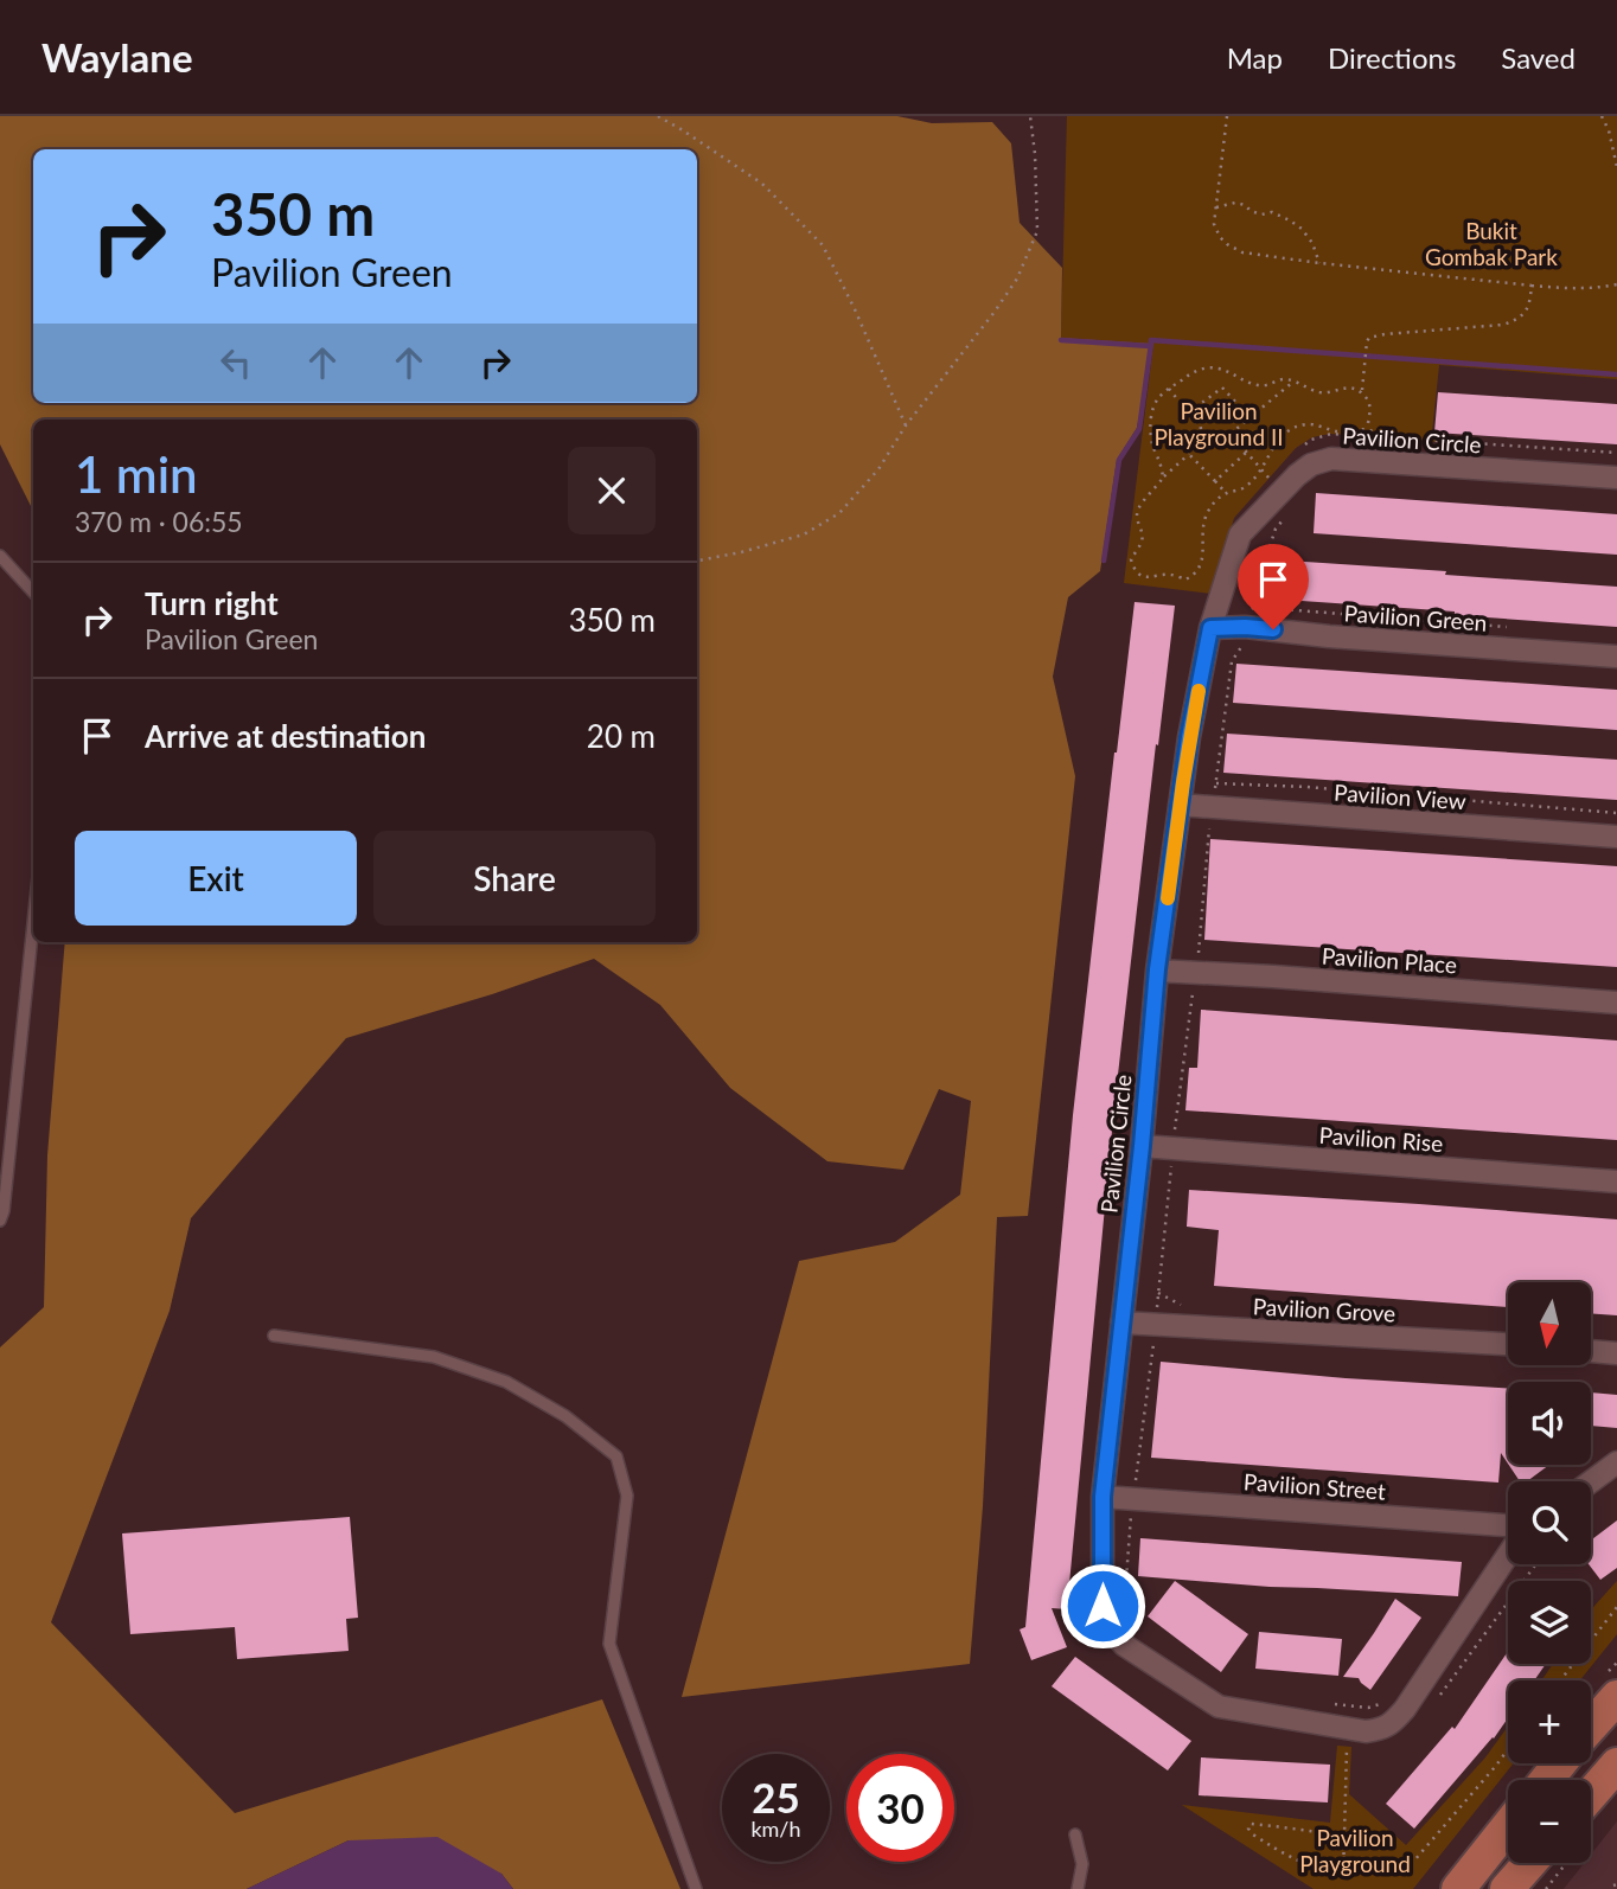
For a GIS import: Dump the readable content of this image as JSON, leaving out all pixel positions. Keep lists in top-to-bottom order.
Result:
{
  "streets": {
    "street": [
      "Pavilion Circle",
      "Pavilion Green",
      "Pavilion View",
      "Pavilion Place",
      "Pavilion Rise",
      "Pavilion Grove",
      "Pavilion Street"
    ]
  },
  "crossings": [
    ["Pavilion Circle", "Pavilion Green"],
    ["Pavilion Circle", "Pavilion View"],
    ["Pavilion Circle", "Pavilion Place"],
    ["Pavilion Circle", "Pavilion Rise"],
    ["Pavilion Circle", "Pavilion Grove"],
    ["Pavilion Circle", "Pavilion Street"]
  ],
  "parks": ["Bukit Gombak Park", "Pavilion Playground II", "Pavilion Playground"],
  "north": "bottom",
  "page": {
    "header": "Waylane",
    "nav": ["Map", "Directions", "Saved"],
    "turn": ["350 m", "Pavilion Green"],
    "heading": ["1 min", "370 m · 06:55"],
    "list": [
      {
        "name": "Turn right",
        "note": "Pavilion Green",
        "value": "350 m"
      },
      {
        "name": "Arrive at destination",
        "value": "20 m"
      }
    ],
    "buttons": ["Exit", "Share"],
    "map_buttons": ["+", "−"],
    "speed": "25 km/h",
    "limit": "30"
  }
}
